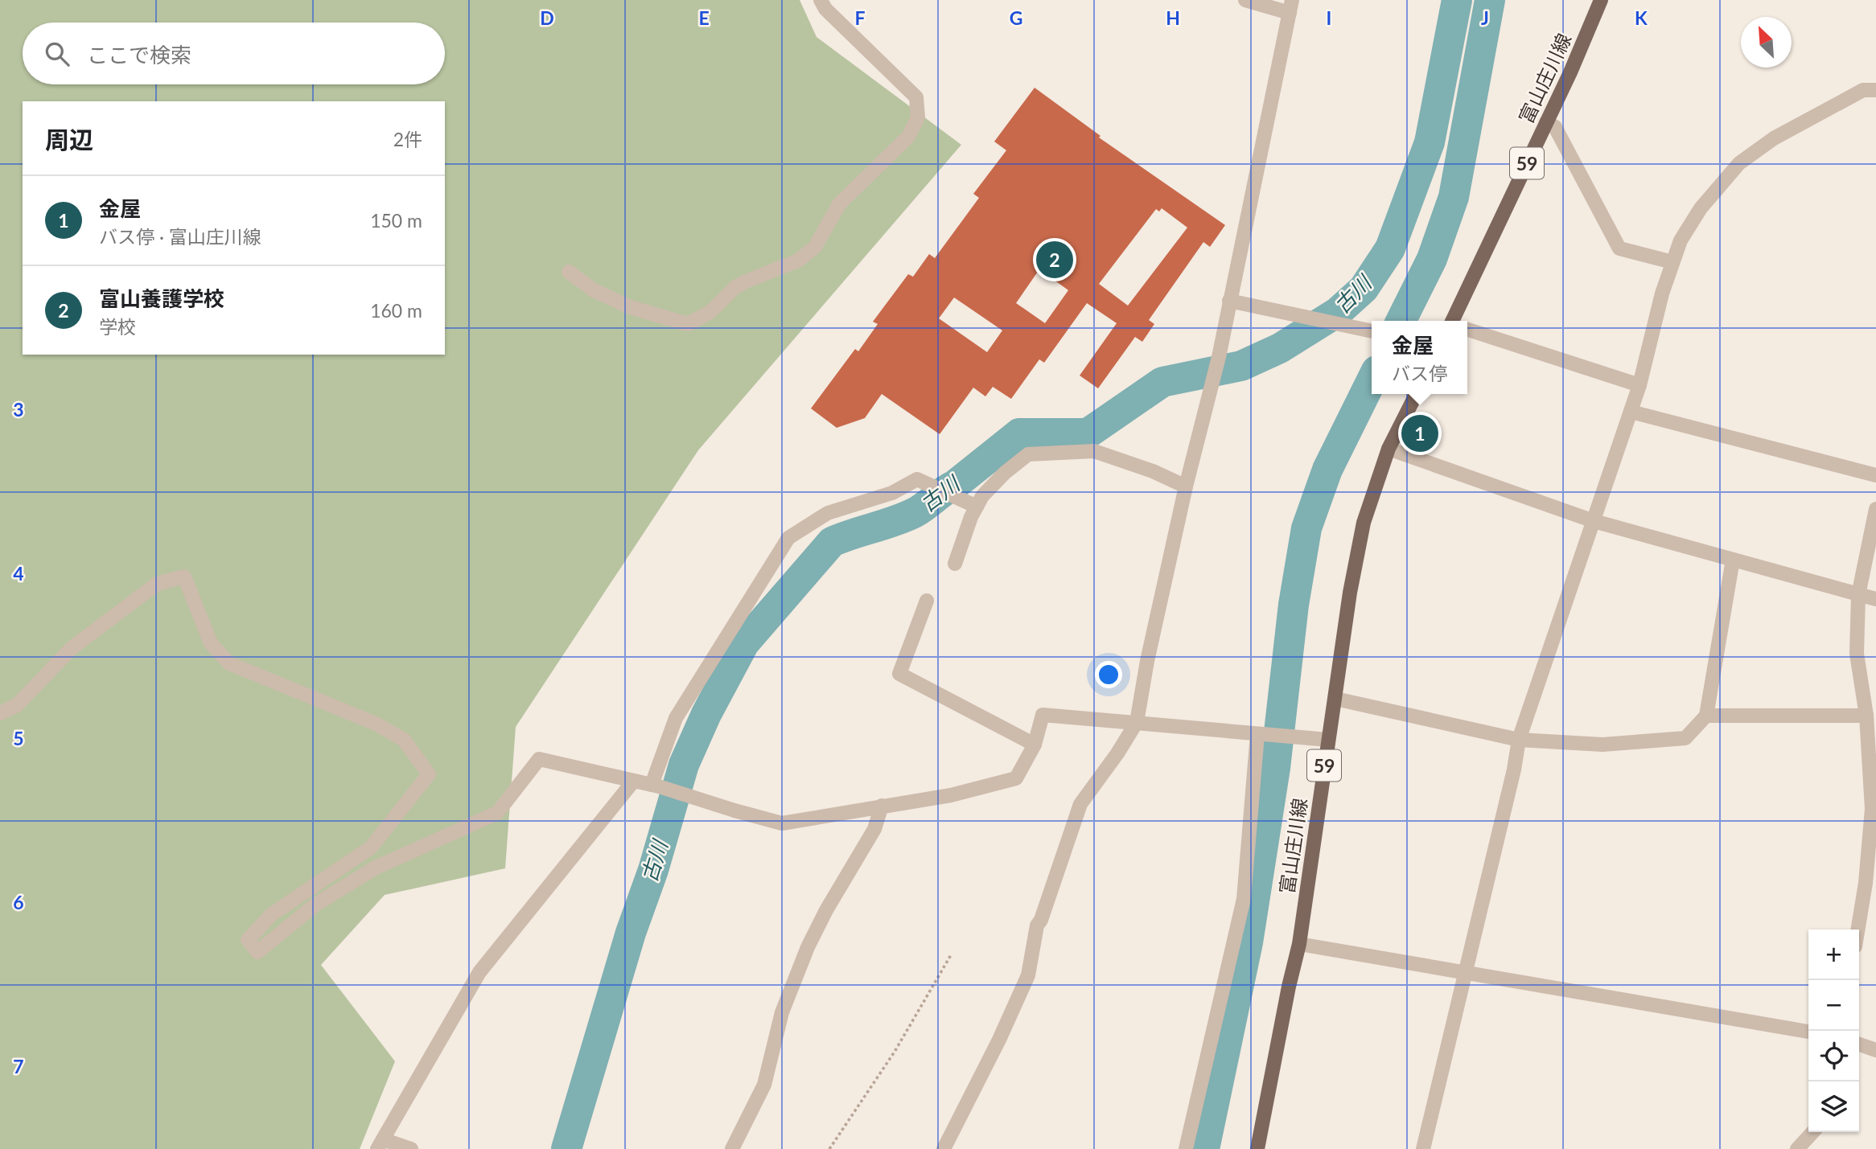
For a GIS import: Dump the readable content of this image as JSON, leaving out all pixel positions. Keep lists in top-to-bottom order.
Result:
{
  "streets": {
    "main road": ["富山庄川線", "59"]
  },
  "water": ["古川"],
  "north": "top left",
  "page": {
    "search": "ここで検索",
    "heading": ["周辺", "2件"],
    "list": [
      {
        "mark": "1",
        "name": "金屋",
        "note": "バス停 · 富山庄川線",
        "value": "150 m"
      },
      {
        "mark": "2",
        "name": "富山養護学校",
        "note": "学校",
        "value": "160 m"
      }
    ],
    "pins": ["2", "1"],
    "popup": ["金屋", "バス停"],
    "map_buttons": ["+", "−"]
  },
  "grid": {
    "columns": [
      "D",
      "E",
      "F",
      "G",
      "H",
      "I",
      "J",
      "K"
    ],
    "rows": [
      "3",
      "4",
      "5",
      "6",
      "7"
    ]
  }
}
